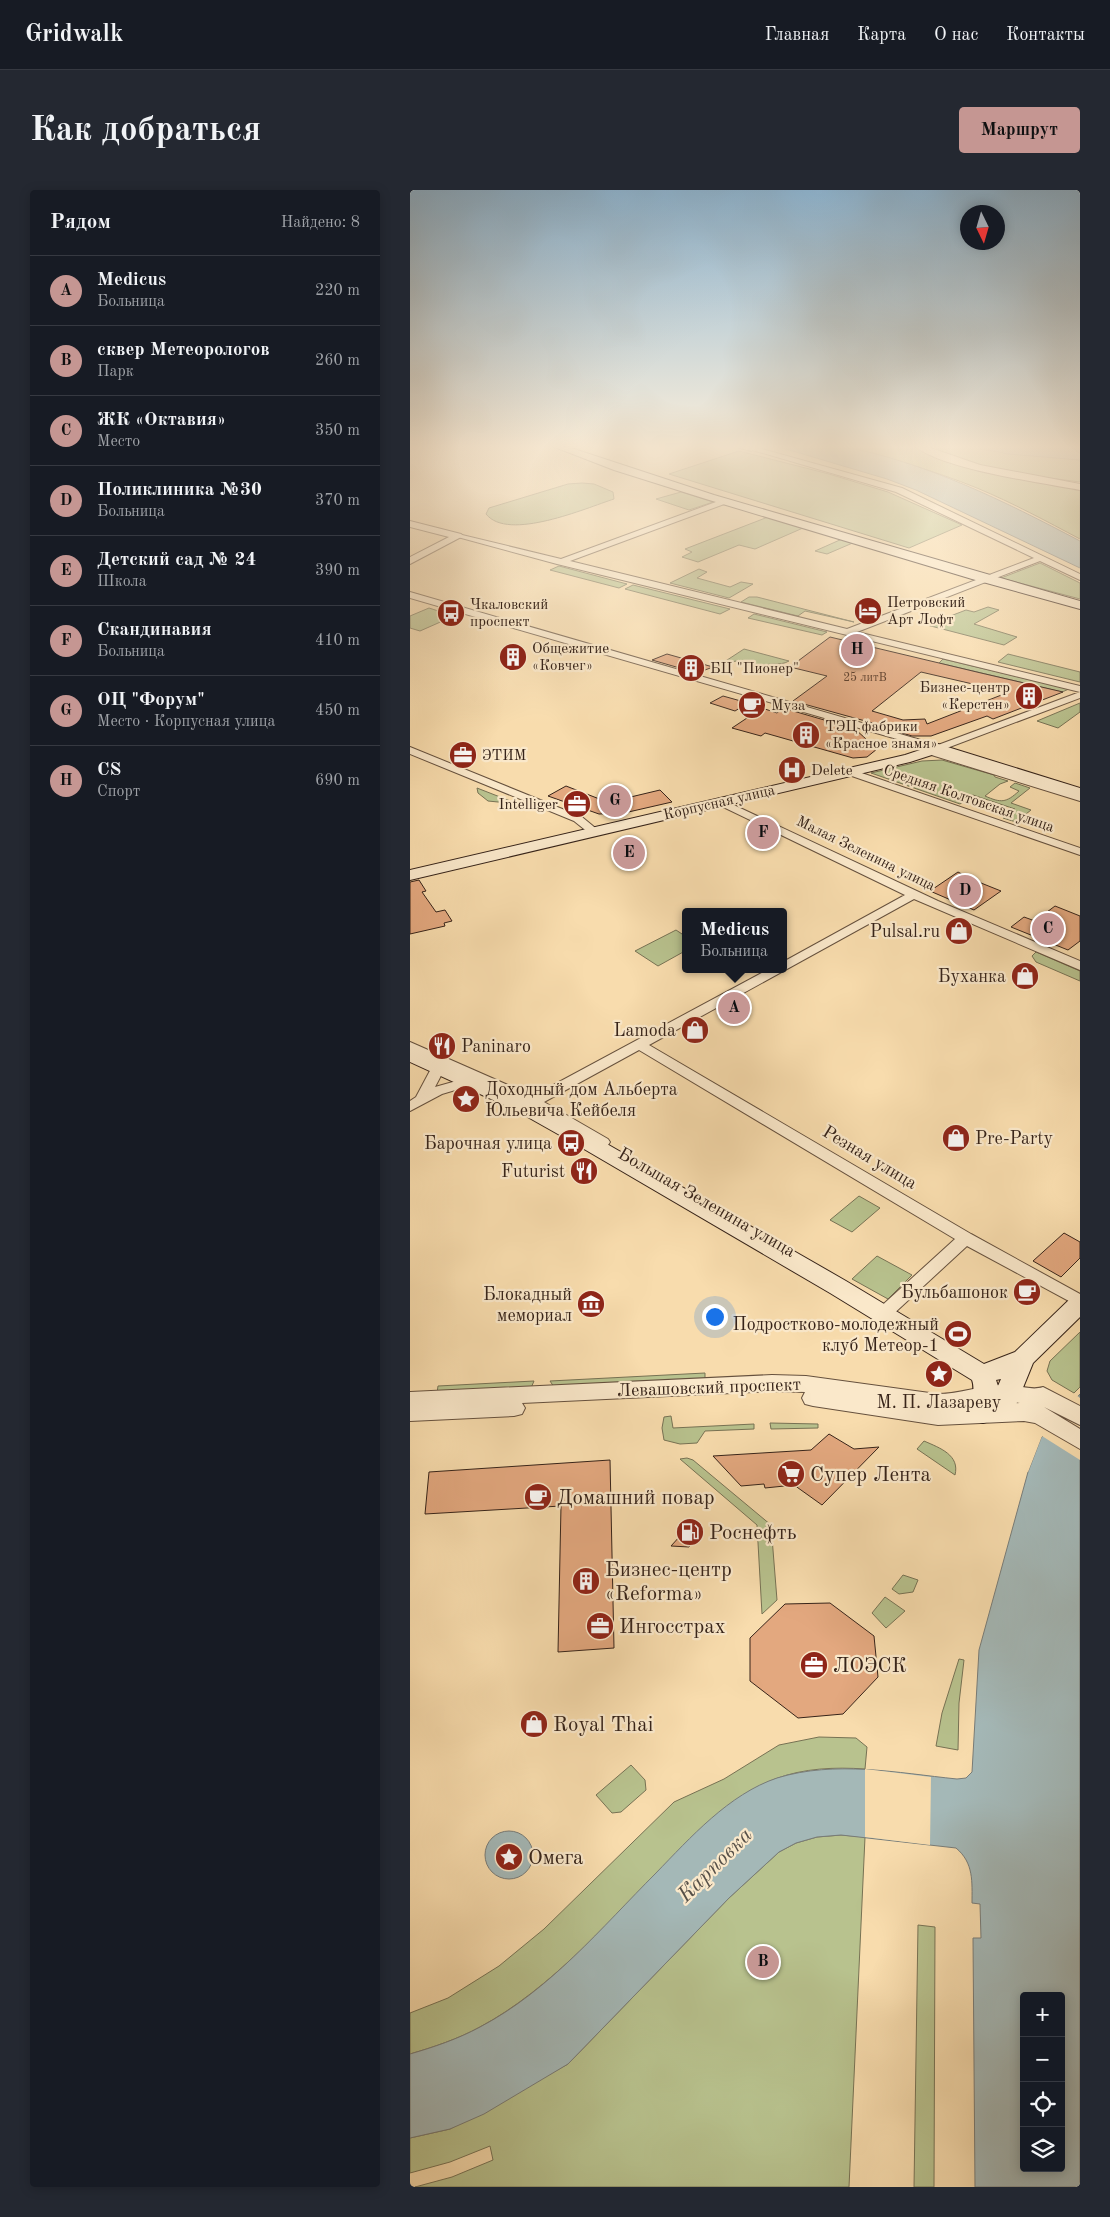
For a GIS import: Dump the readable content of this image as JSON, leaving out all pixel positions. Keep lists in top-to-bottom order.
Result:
{
  "streets": {
    "main road": ["Корпусная улица", "Большая Зеленина улица"],
    "street": [
      "Средняя Колтовская улица",
      "Малая Зеленина улица",
      "Резная улица",
      "Левашовский проспект"
    ]
  },
  "crossings": [
    ["Средняя Колтовская улица", "Корпусная улица"],
    ["Корпусная улица", "Малая Зеленина улица"],
    ["Большая Зеленина улица", "Левашовский проспект"]
  ],
  "water": ["Карповка"],
  "places": {
    "hotel": ["Петровский Арт Лофт"],
    "bus stop": ["Чкаловский проспект", "Барочная улица"],
    "building": [
      "Общежитие «Ковчег»",
      "БЦ \"Пионер\"",
      "Бизнес-центр «Керстен»",
      "ТЭЦ фабрики «Красное знамя»",
      "Бизнес-центр «Reforma»"
    ],
    "cafe": ["Муза", "Бульбашонок", "Домашний повар"],
    "office": [
      "ЭТИМ",
      "Intelliger",
      "Ингосстрах",
      "ЛОЭСК"
    ],
    "hospital": ["Delete"],
    "shop": [
      "Pulsal.ru",
      "Буханка",
      "Lamoda",
      "Pre-Party",
      "Royal Thai"
    ],
    "restaurant": ["Paninaro", "Futurist"],
    "place": ["Доходный дом Альберта Юльевича Кейбеля", "М. П. Лазареву", "Омега"],
    "museum": ["Блокадный мемориал"],
    "sports": ["Подростково-молодежный клуб Метеор-1"],
    "supermarket": ["Супер Лента"],
    "fuel station": ["Роснефть"]
  },
  "house_numbers": ["25 литВ"],
  "north": "bottom",
  "page": {
    "header": "Gridwalk",
    "nav": [
      "Главная",
      "Карта",
      "О нас",
      "Контакты"
    ],
    "buttons": "Маршрут",
    "title": "Как добраться",
    "heading": ["Рядом", "Найдено: 8"],
    "list": [
      {
        "mark": "A",
        "name": "Medicus",
        "note": "Больница",
        "value": "220 m"
      },
      {
        "mark": "B",
        "name": "сквер Метеорологов",
        "note": "Парк",
        "value": "260 m"
      },
      {
        "mark": "C",
        "name": "ЖК «Октавия»",
        "note": "Место",
        "value": "350 m"
      },
      {
        "mark": "D",
        "name": "Поликлиника №30",
        "note": "Больница",
        "value": "370 m"
      },
      {
        "mark": "E",
        "name": "Детский сад № 24",
        "note": "Школа",
        "value": "390 m"
      },
      {
        "mark": "F",
        "name": "Скандинавия",
        "note": "Больница",
        "value": "410 m"
      },
      {
        "mark": "G",
        "name": "ОЦ \"Форум\"",
        "note": "Место · Корпусная улица",
        "value": "450 m"
      },
      {
        "mark": "H",
        "name": "CS",
        "note": "Спорт",
        "value": "690 m"
      }
    ],
    "pins": [
      "H",
      "G",
      "F",
      "E",
      "D",
      "C",
      "A",
      "B"
    ],
    "popup": ["Medicus", "Больница"],
    "map_buttons": ["+", "−"]
  }
}
